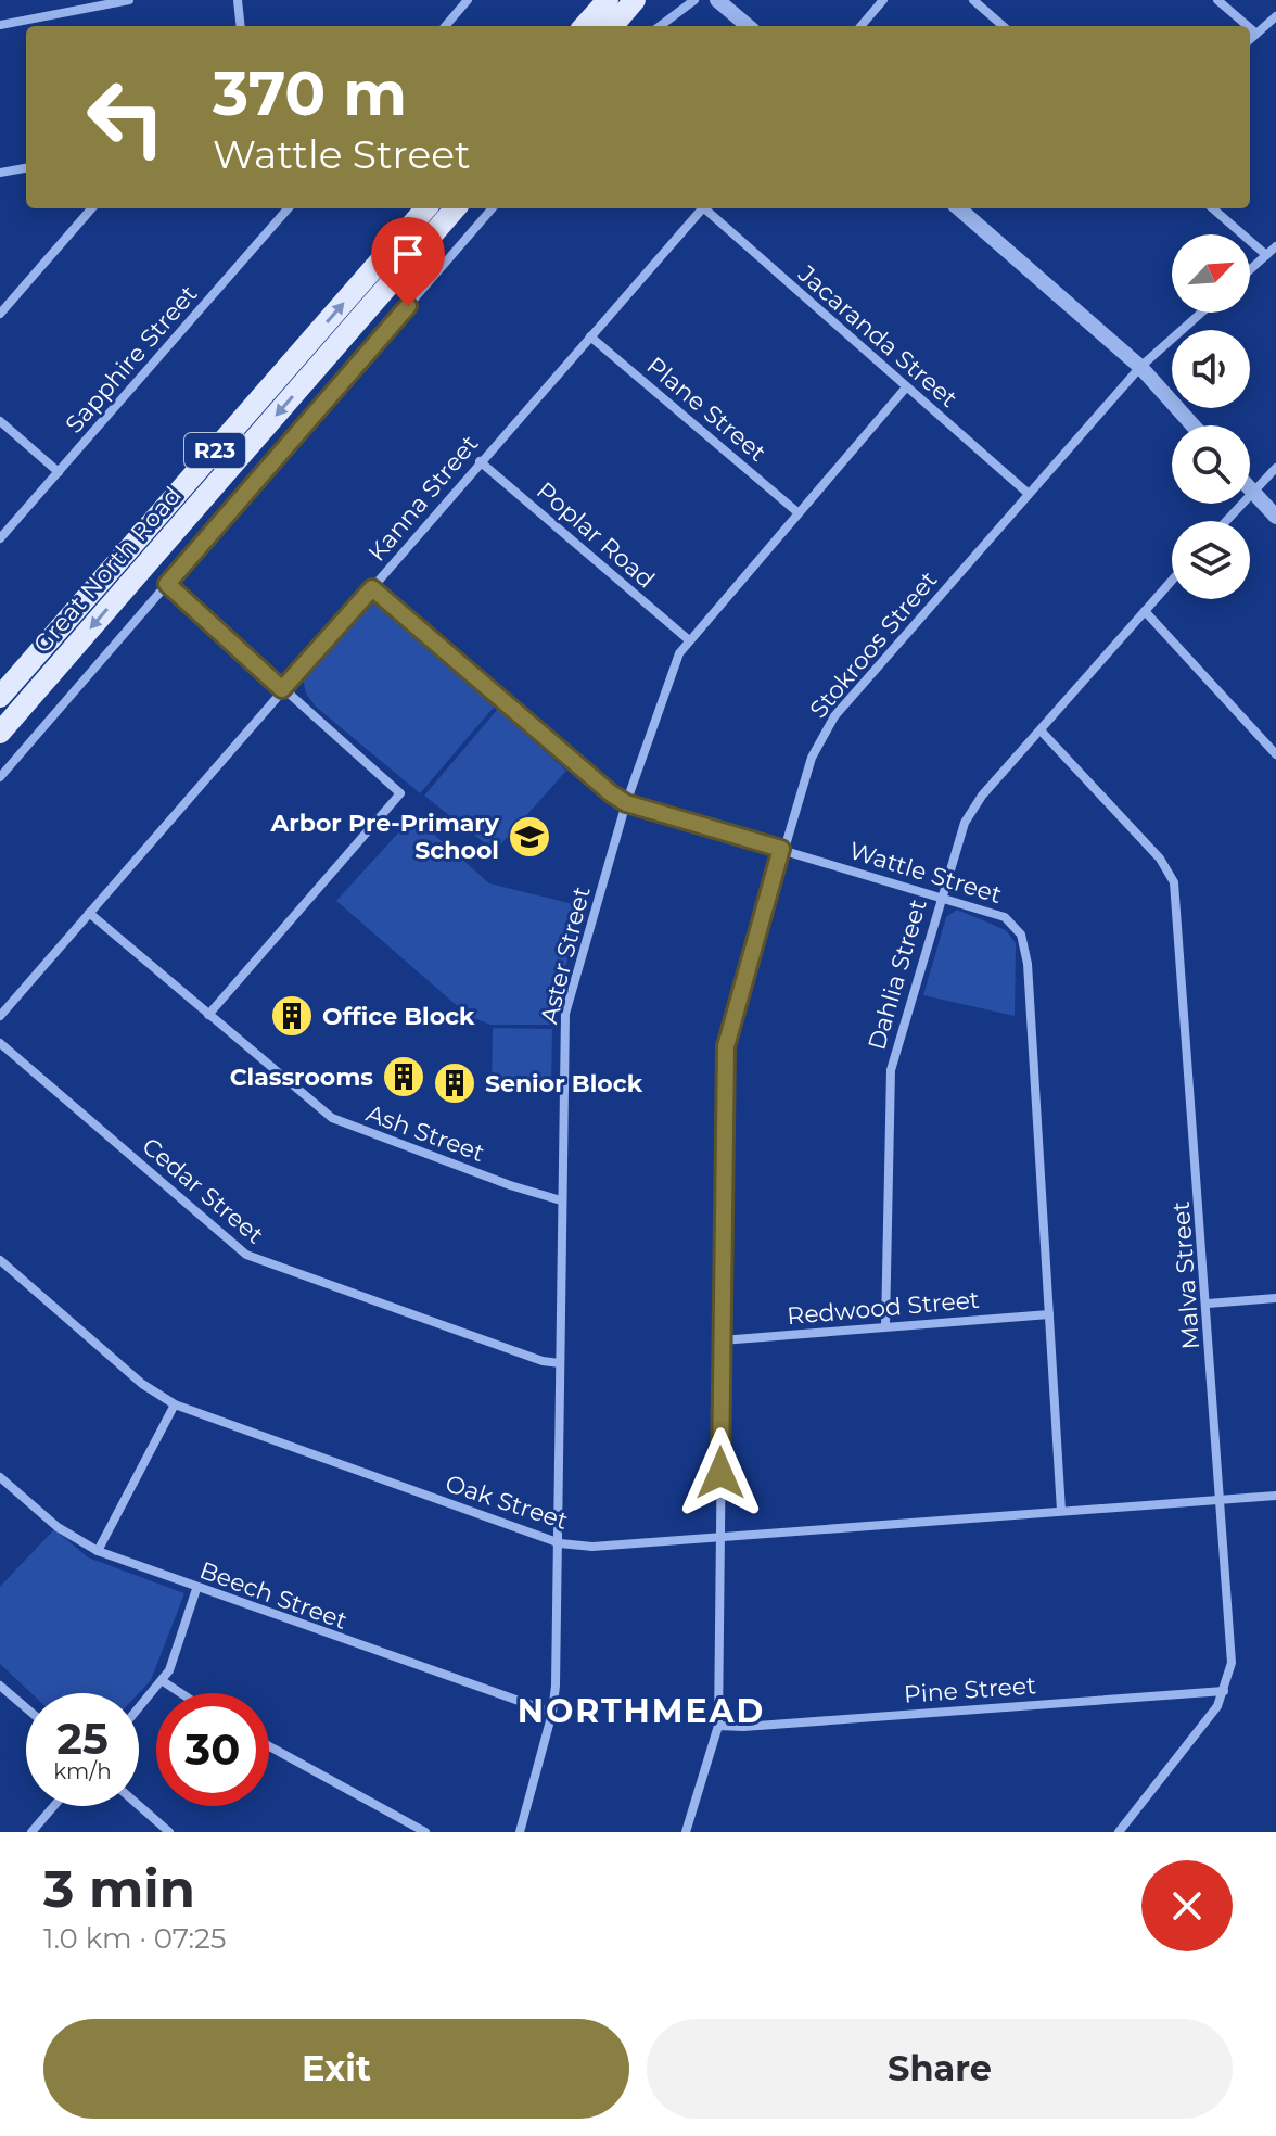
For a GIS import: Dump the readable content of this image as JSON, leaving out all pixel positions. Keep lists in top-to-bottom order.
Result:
{
  "streets": {
    "main road": ["R23", "Great North Road"],
    "street": [
      "Jacaranda Street",
      "Sapphire Street",
      "Plane Street",
      "Kanna Street",
      "Poplar Road",
      "Stokroos Street",
      "Wattle Street",
      "Aster Street",
      "Dahlia Street",
      "Ash Street",
      "Cedar Street",
      "Malva Street",
      "Redwood Street",
      "Oak Street",
      "Beech Street",
      "Pine Street"
    ]
  },
  "crossings": [
    ["Jacaranda Street", "Stokroos Street"],
    ["Jacaranda Street", "Aster Street"],
    ["Plane Street", "Kanna Street"],
    ["Plane Street", "Aster Street"],
    ["Kanna Street", "Poplar Road"],
    ["Kanna Street", "Wattle Street"],
    ["Kanna Street", "Ash Street"],
    ["Poplar Road", "Aster Street"],
    ["Stokroos Street", "Wattle Street"],
    ["Stokroos Street", "Redwood Street"],
    ["Stokroos Street", "Oak Street"],
    ["Stokroos Street", "Pine Street"],
    ["Wattle Street", "Aster Street"],
    ["Wattle Street", "Dahlia Street"],
    ["Wattle Street", "Redwood Street"],
    ["Wattle Street", "Oak Street"],
    ["Aster Street", "Ash Street"],
    ["Aster Street", "Cedar Street"],
    ["Aster Street", "Oak Street"],
    ["Aster Street", "Beech Street"],
    ["Dahlia Street", "Malva Street"],
    ["Dahlia Street", "Redwood Street"],
    ["Malva Street", "Oak Street"],
    ["Malva Street", "Pine Street"]
  ],
  "districts": ["NORTHMEAD"],
  "places": {
    "school or university": ["Arbor Pre-Primary School"],
    "building": ["Office Block", "Classrooms", "Senior Block"]
  },
  "north": "top right",
  "page": {
    "turn": ["370 m", "Wattle Street"],
    "speed": "25 km/h",
    "limit": "30",
    "heading": ["3 min", "1.0 km · 07:25"],
    "buttons": ["Exit", "Share"]
  }
}
